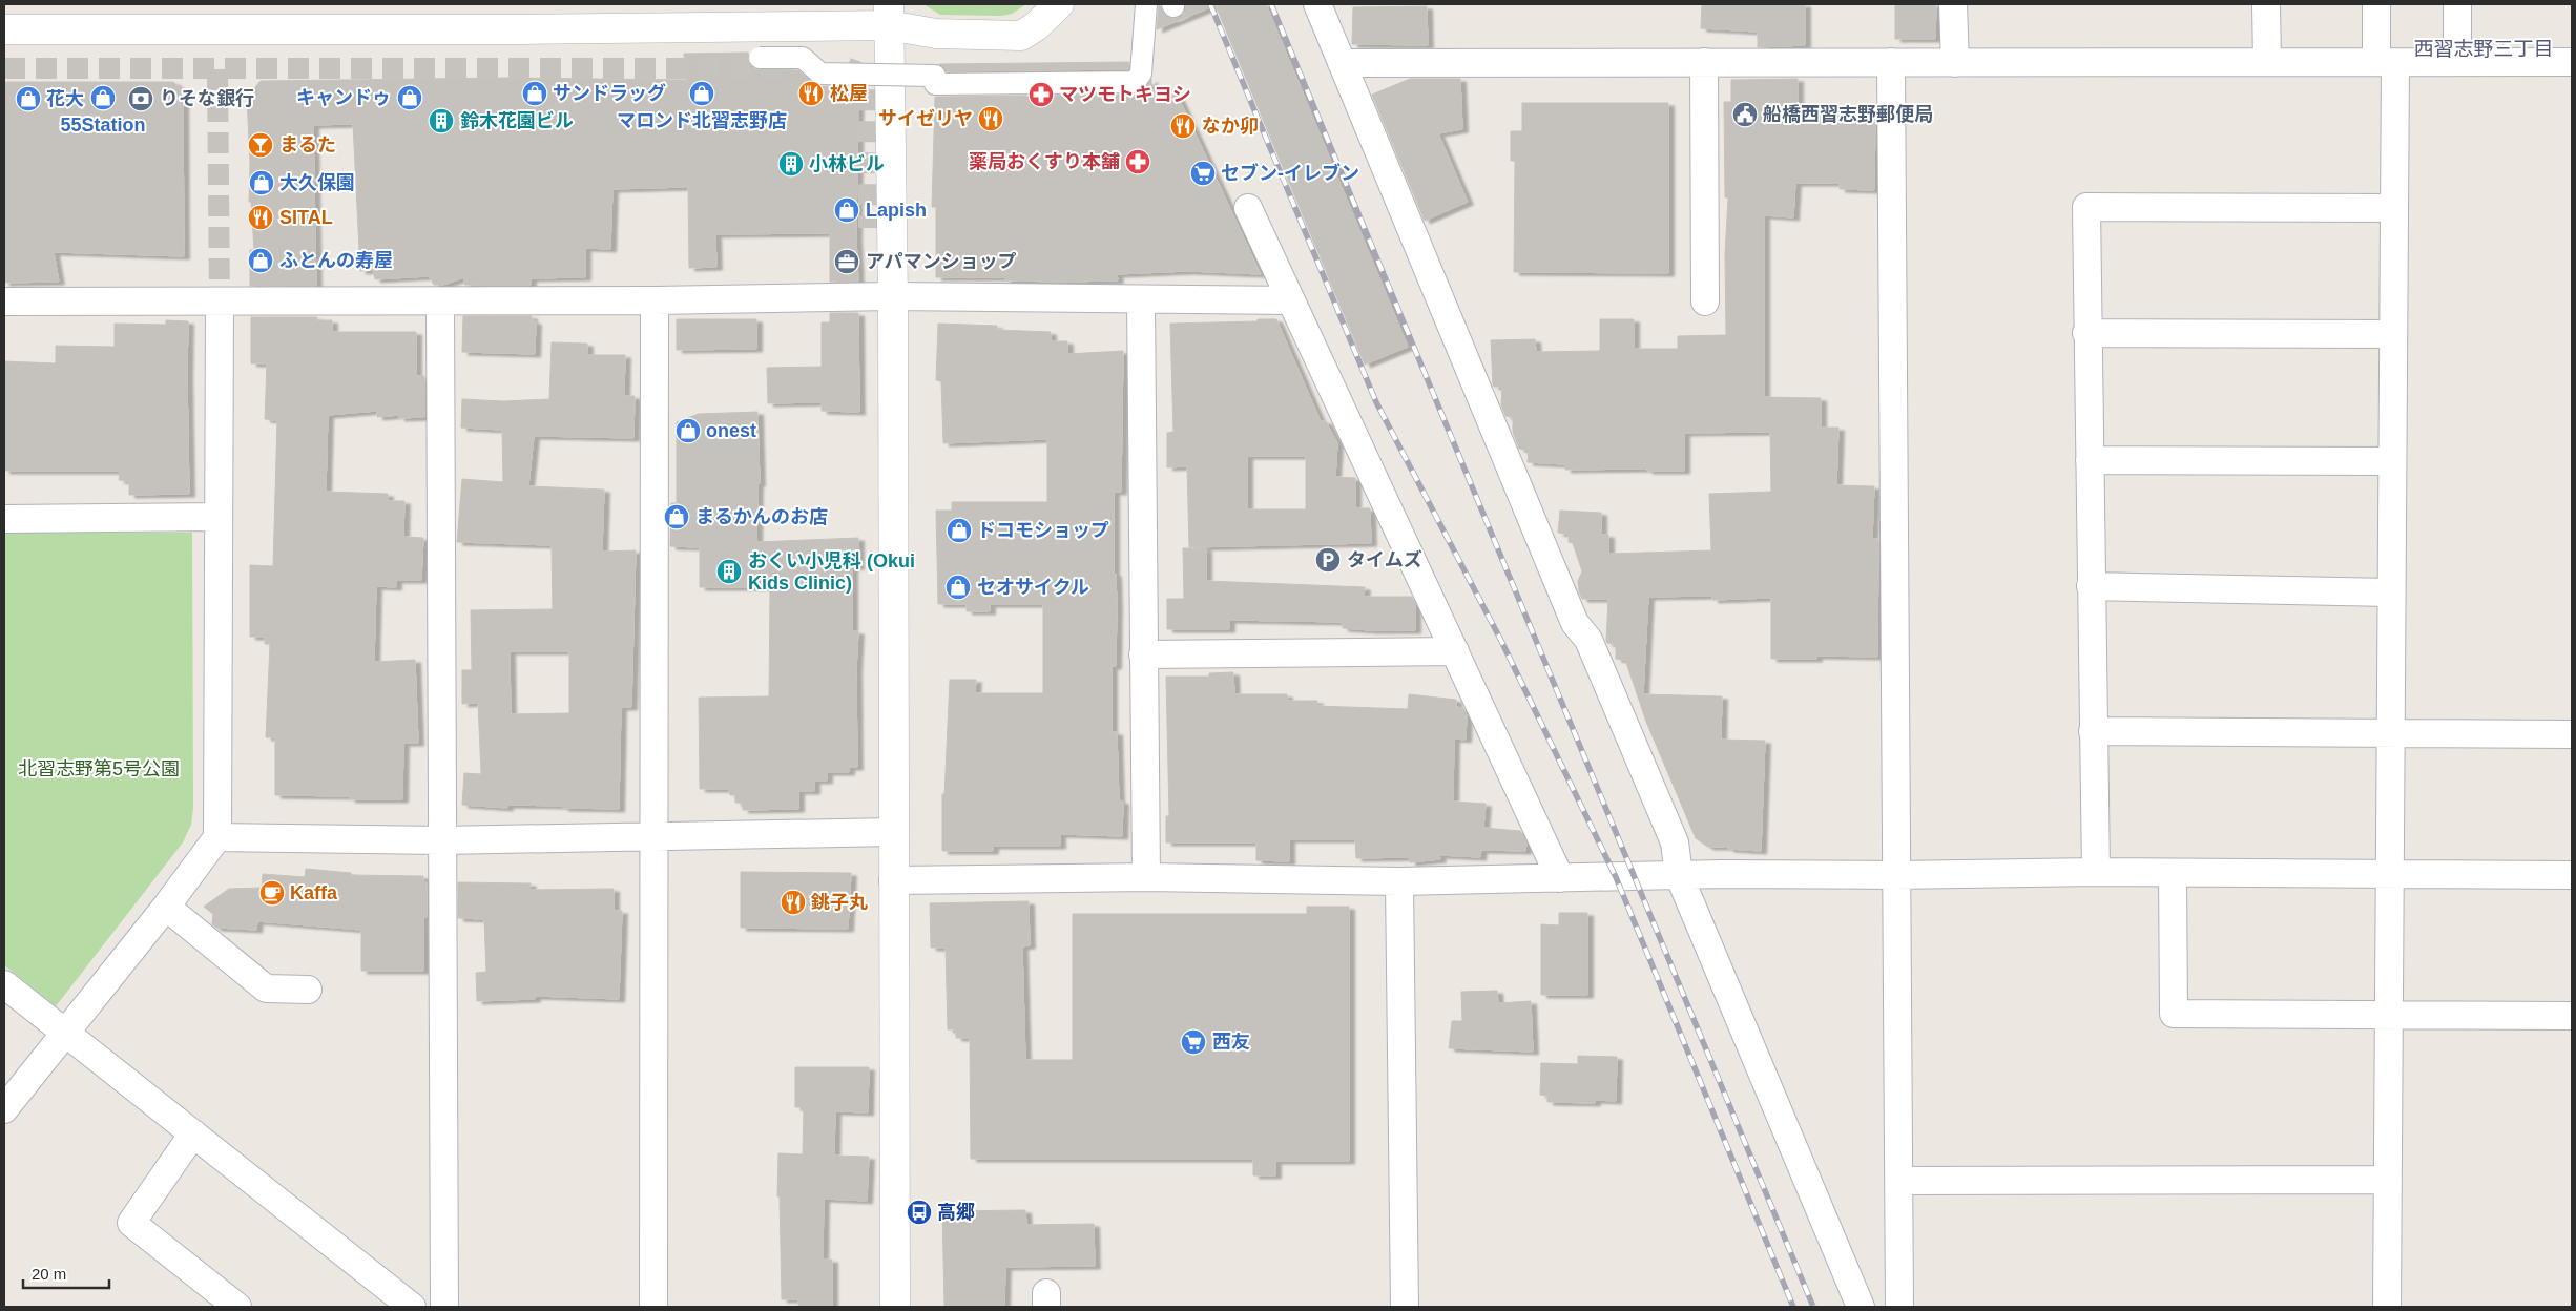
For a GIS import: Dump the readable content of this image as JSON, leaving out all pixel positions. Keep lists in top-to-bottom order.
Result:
{
  "districts": ["西習志野三丁目"],
  "parks": ["北習志野第5号公園"],
  "places": {
    "shop": [
      "サンドラッグ",
      "マロンド北習志野店",
      "55Station",
      "キャンドゥ",
      "花大",
      "大久保園",
      "Lapish",
      "ふとんの寿屋",
      "onest",
      "まるかんのお店",
      "ドコモショップ",
      "セオサイクル"
    ],
    "restaurant": [
      "松屋",
      "サイゼリヤ",
      "なか卯",
      "SITAL",
      "銚子丸"
    ],
    "pharmacy": ["マツモトキヨシ", "薬局おくすり本舗"],
    "bank": ["りそな銀行"],
    "public building": ["船橋西習志野郵便局"],
    "building": ["鈴木花園ビル", "小林ビル", "おくい小児科 (Okui Kids Clinic)"],
    "bar": ["まるた"],
    "supermarket": ["セブン-イレブン", "西友"],
    "office": ["アパマンショップ"],
    "parking": ["タイムズ"],
    "cafe": ["Kaffa"],
    "bus stop": ["高郷"]
  },
  "scale_bar": "20 m"
}
